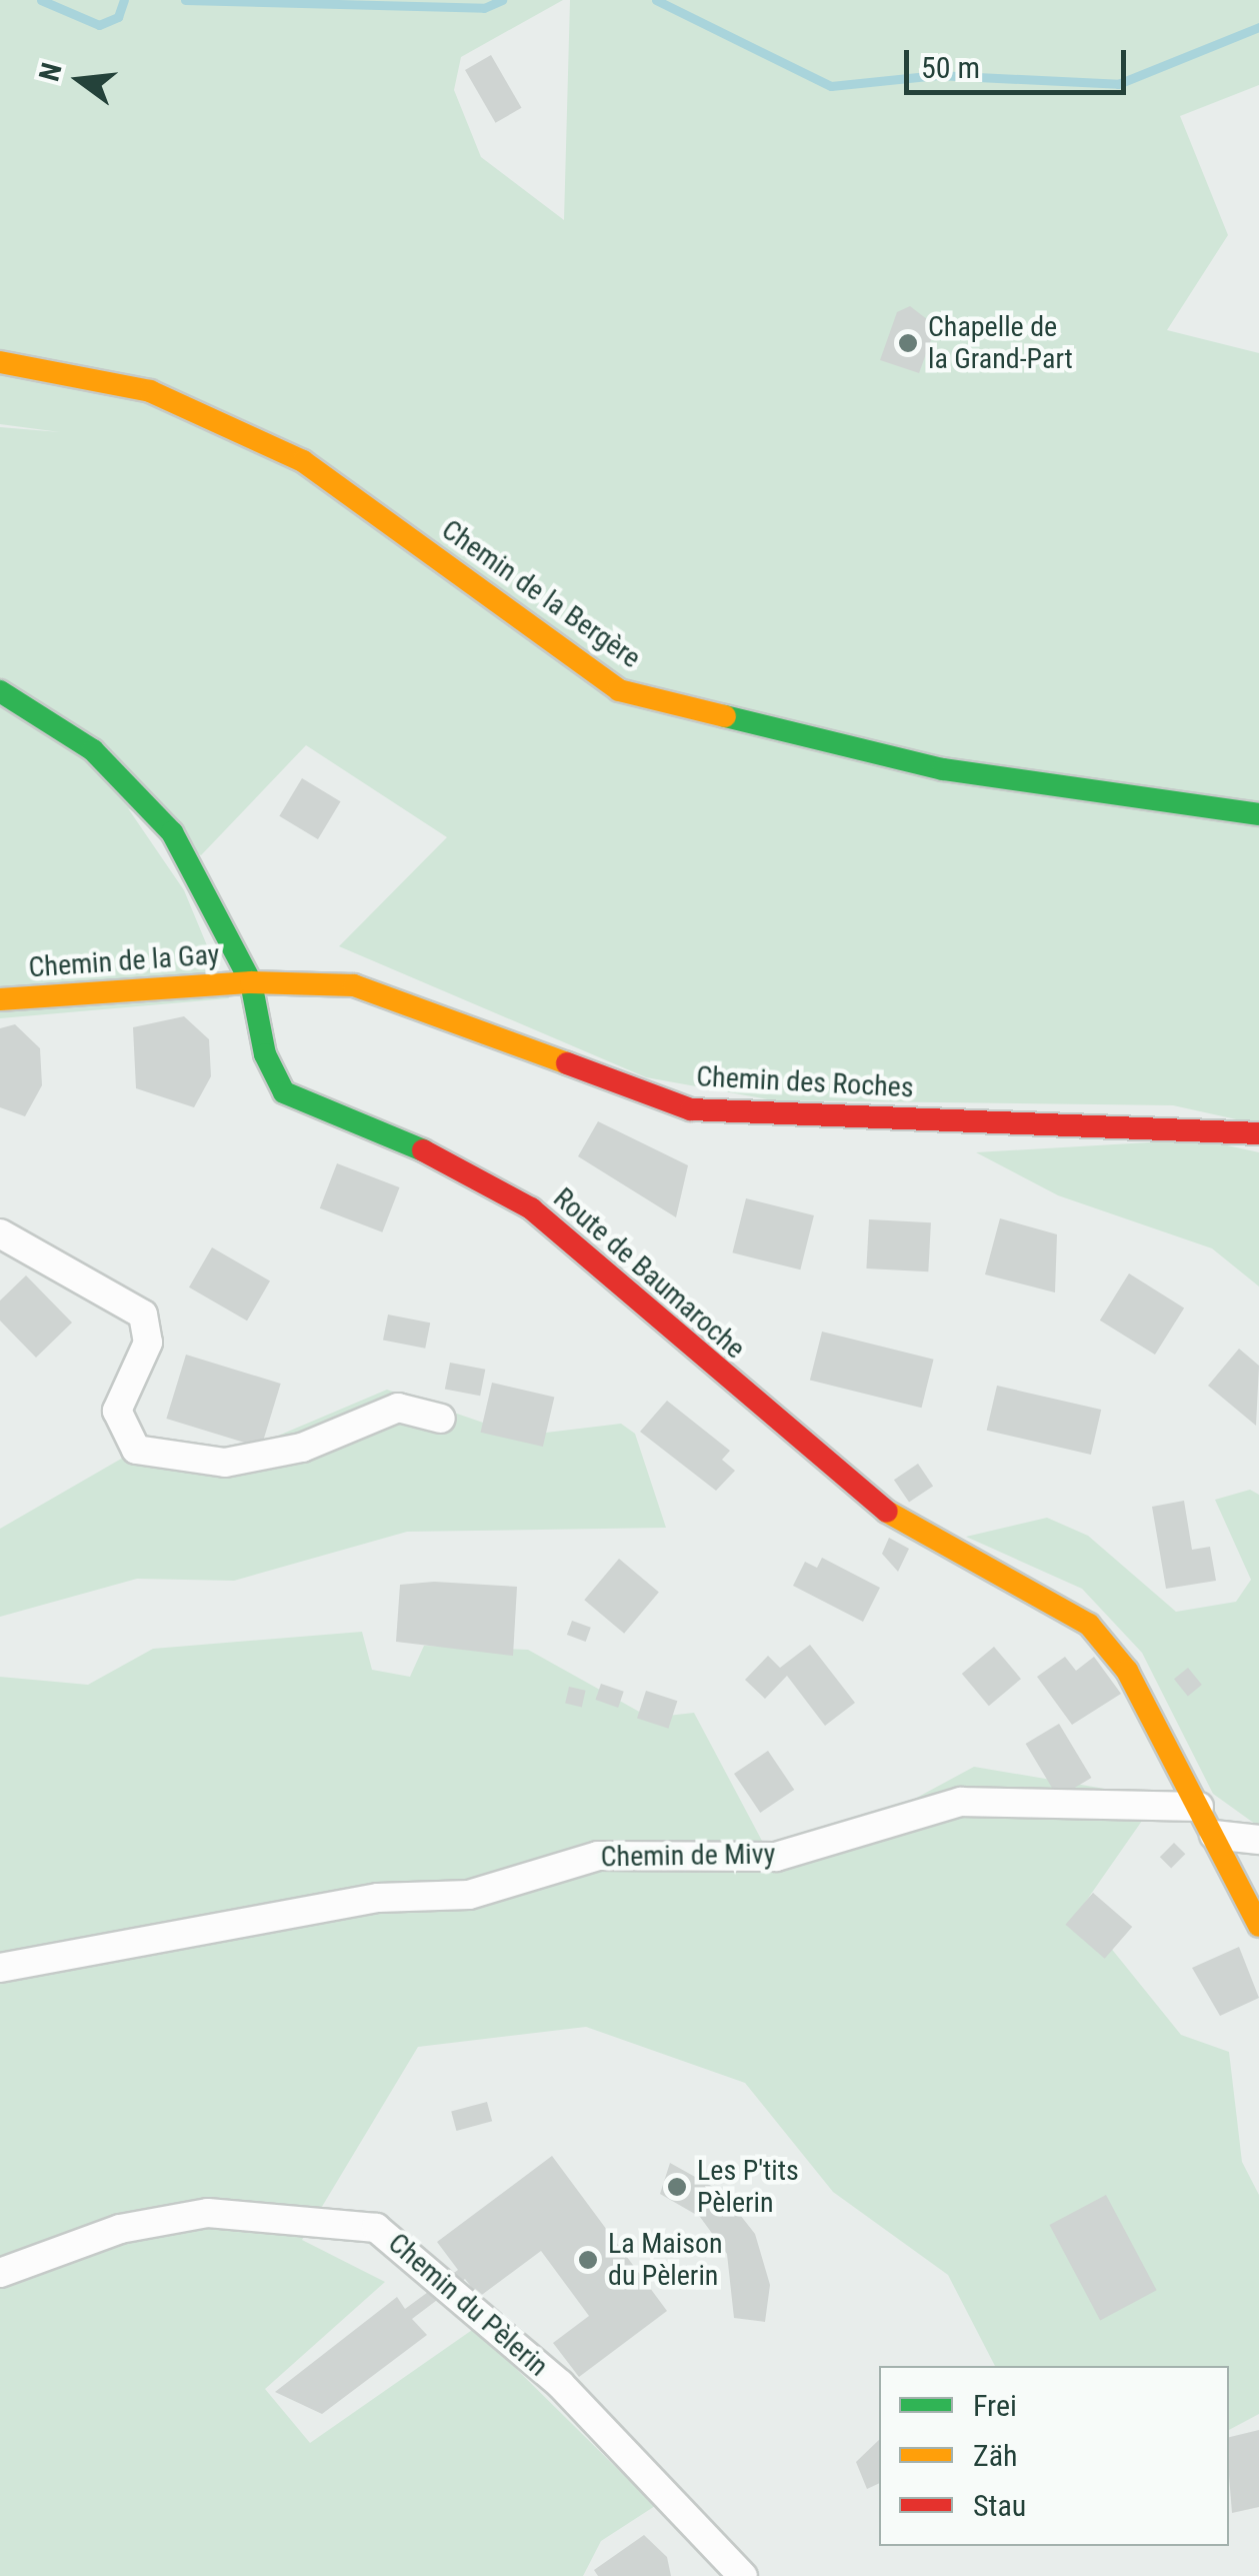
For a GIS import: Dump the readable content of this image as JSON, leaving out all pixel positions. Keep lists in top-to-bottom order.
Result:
{
  "streets": {
    "street": [
      "Chemin de la Bergère",
      "Chemin de la Gay",
      "Chemin des Roches",
      "Route de Baumaroche",
      "Chemin de Mivy",
      "Chemin du Pèlerin"
    ]
  },
  "crossings": [
    ["Chemin de la Gay", "Chemin des Roches"],
    ["Chemin de la Gay", "Route de Baumaroche"],
    ["Chemin des Roches", "Route de Baumaroche"],
    ["Route de Baumaroche", "Chemin de Mivy"]
  ],
  "places": ["Chapelle de la Grand-Part", "Les P'tits Pèlerin", "La Maison du Pèlerin"],
  "legend": ["Frei", "Zäh", "Stau"],
  "scale_bar": "50 m",
  "north": "left"
}
